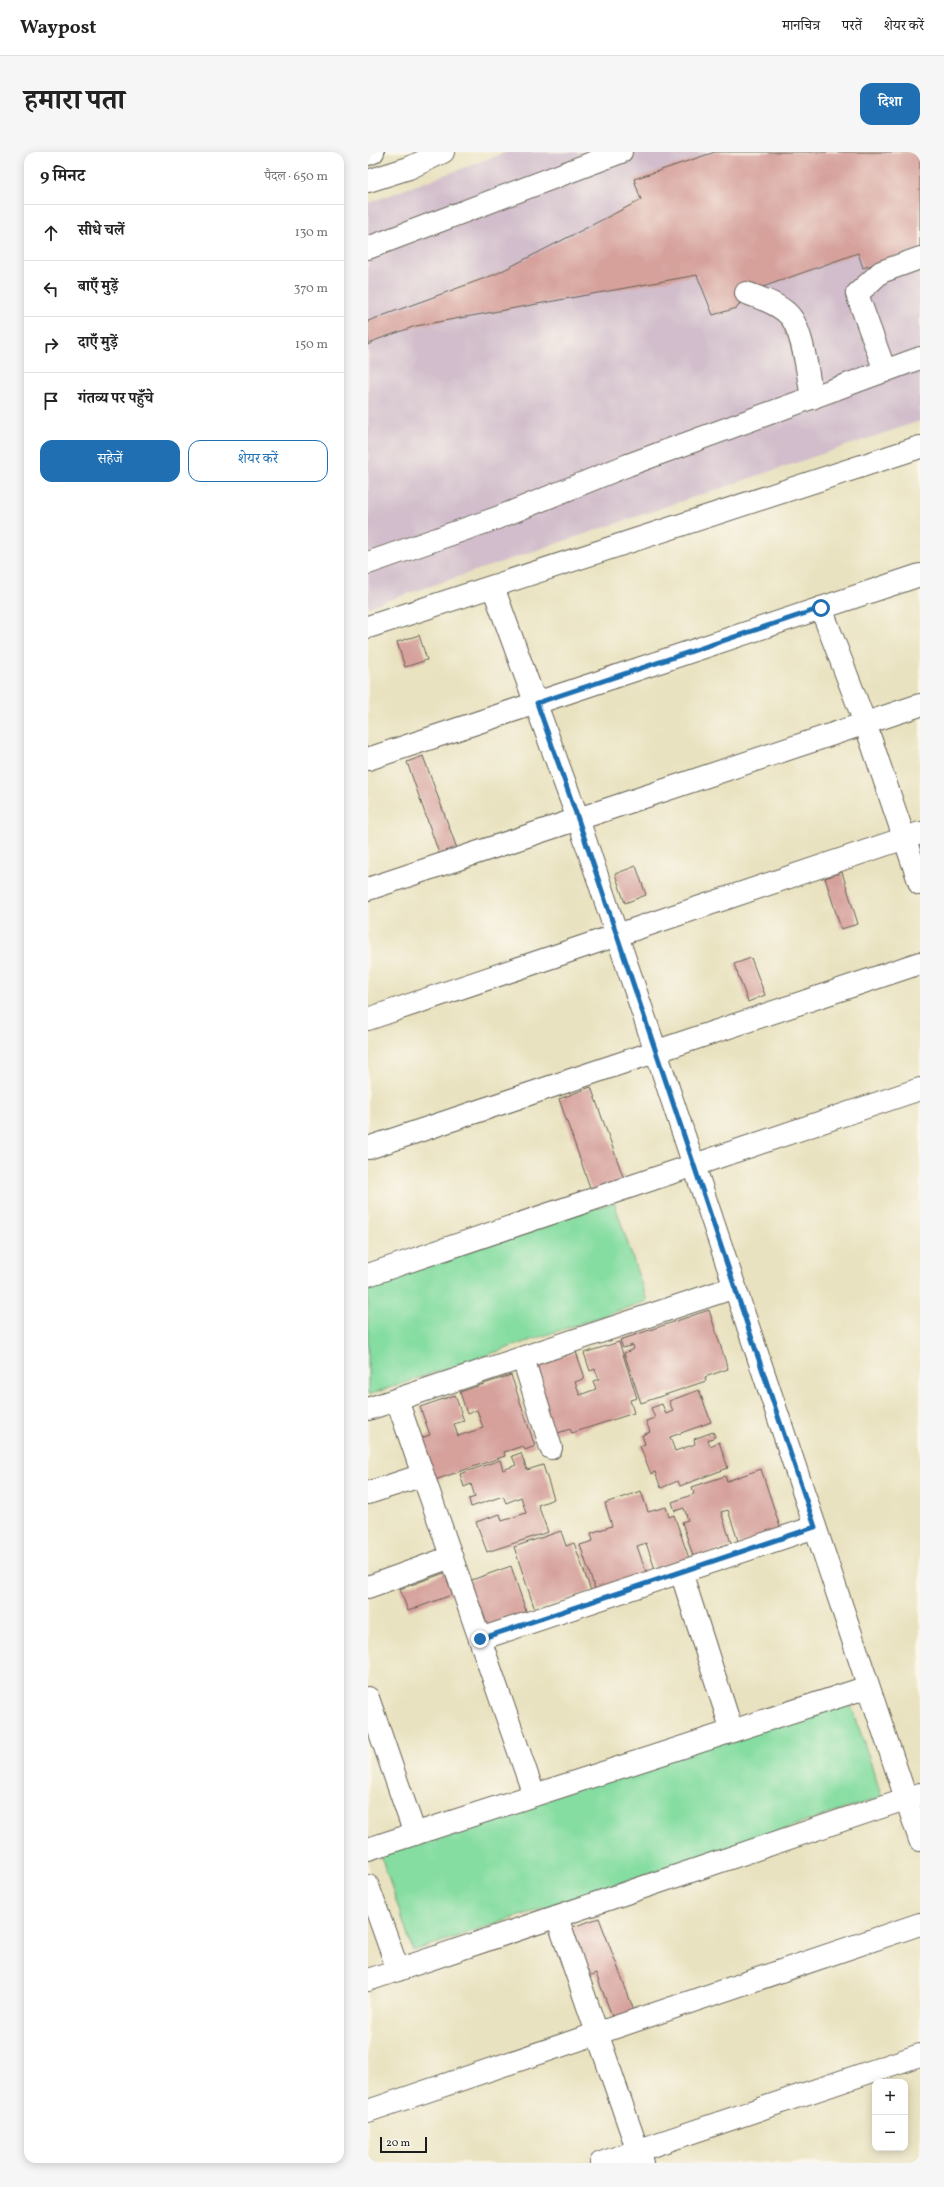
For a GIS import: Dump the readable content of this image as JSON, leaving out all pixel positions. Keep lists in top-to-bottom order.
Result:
{
  "scale_bar": "20 m",
  "page": {
    "header": "Waypost",
    "nav": ["मानचित्र", "परतें", "शेयर करें"],
    "title": "हमारा पता",
    "buttons": [
      "दिशा",
      ["सहेजें", "शेयर करें"]
    ],
    "heading": ["9 मिनट", "पैदल · 650 m"],
    "list": [
      ["सीधे चलें", "130 m"],
      ["बाएँ मुड़ें", "370 m"],
      ["दाएँ मुड़ें", "150 m"],
      "गंतव्य पर पहुँचे"
    ],
    "map_buttons": ["+", "−"],
    "scale": "20 m"
  }
}
